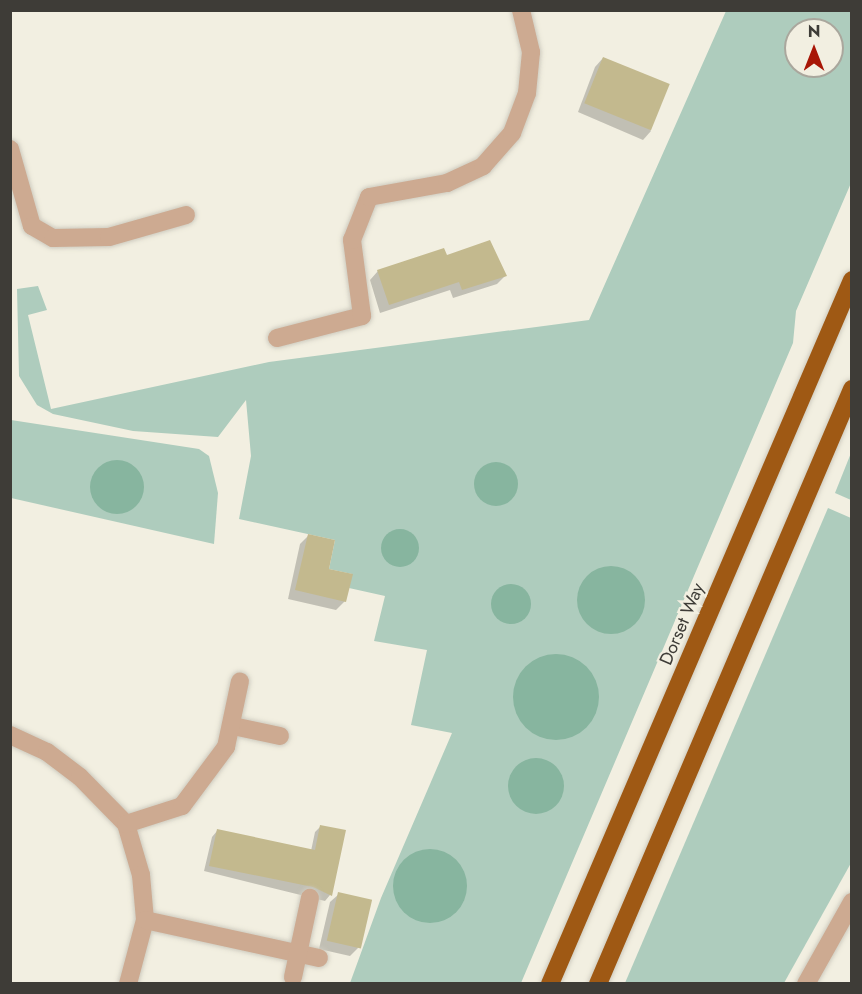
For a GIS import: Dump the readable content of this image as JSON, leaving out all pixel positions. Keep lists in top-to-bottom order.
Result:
{
  "streets": {
    "highway": ["Dorset Way"]
  },
  "north": "top"
}
